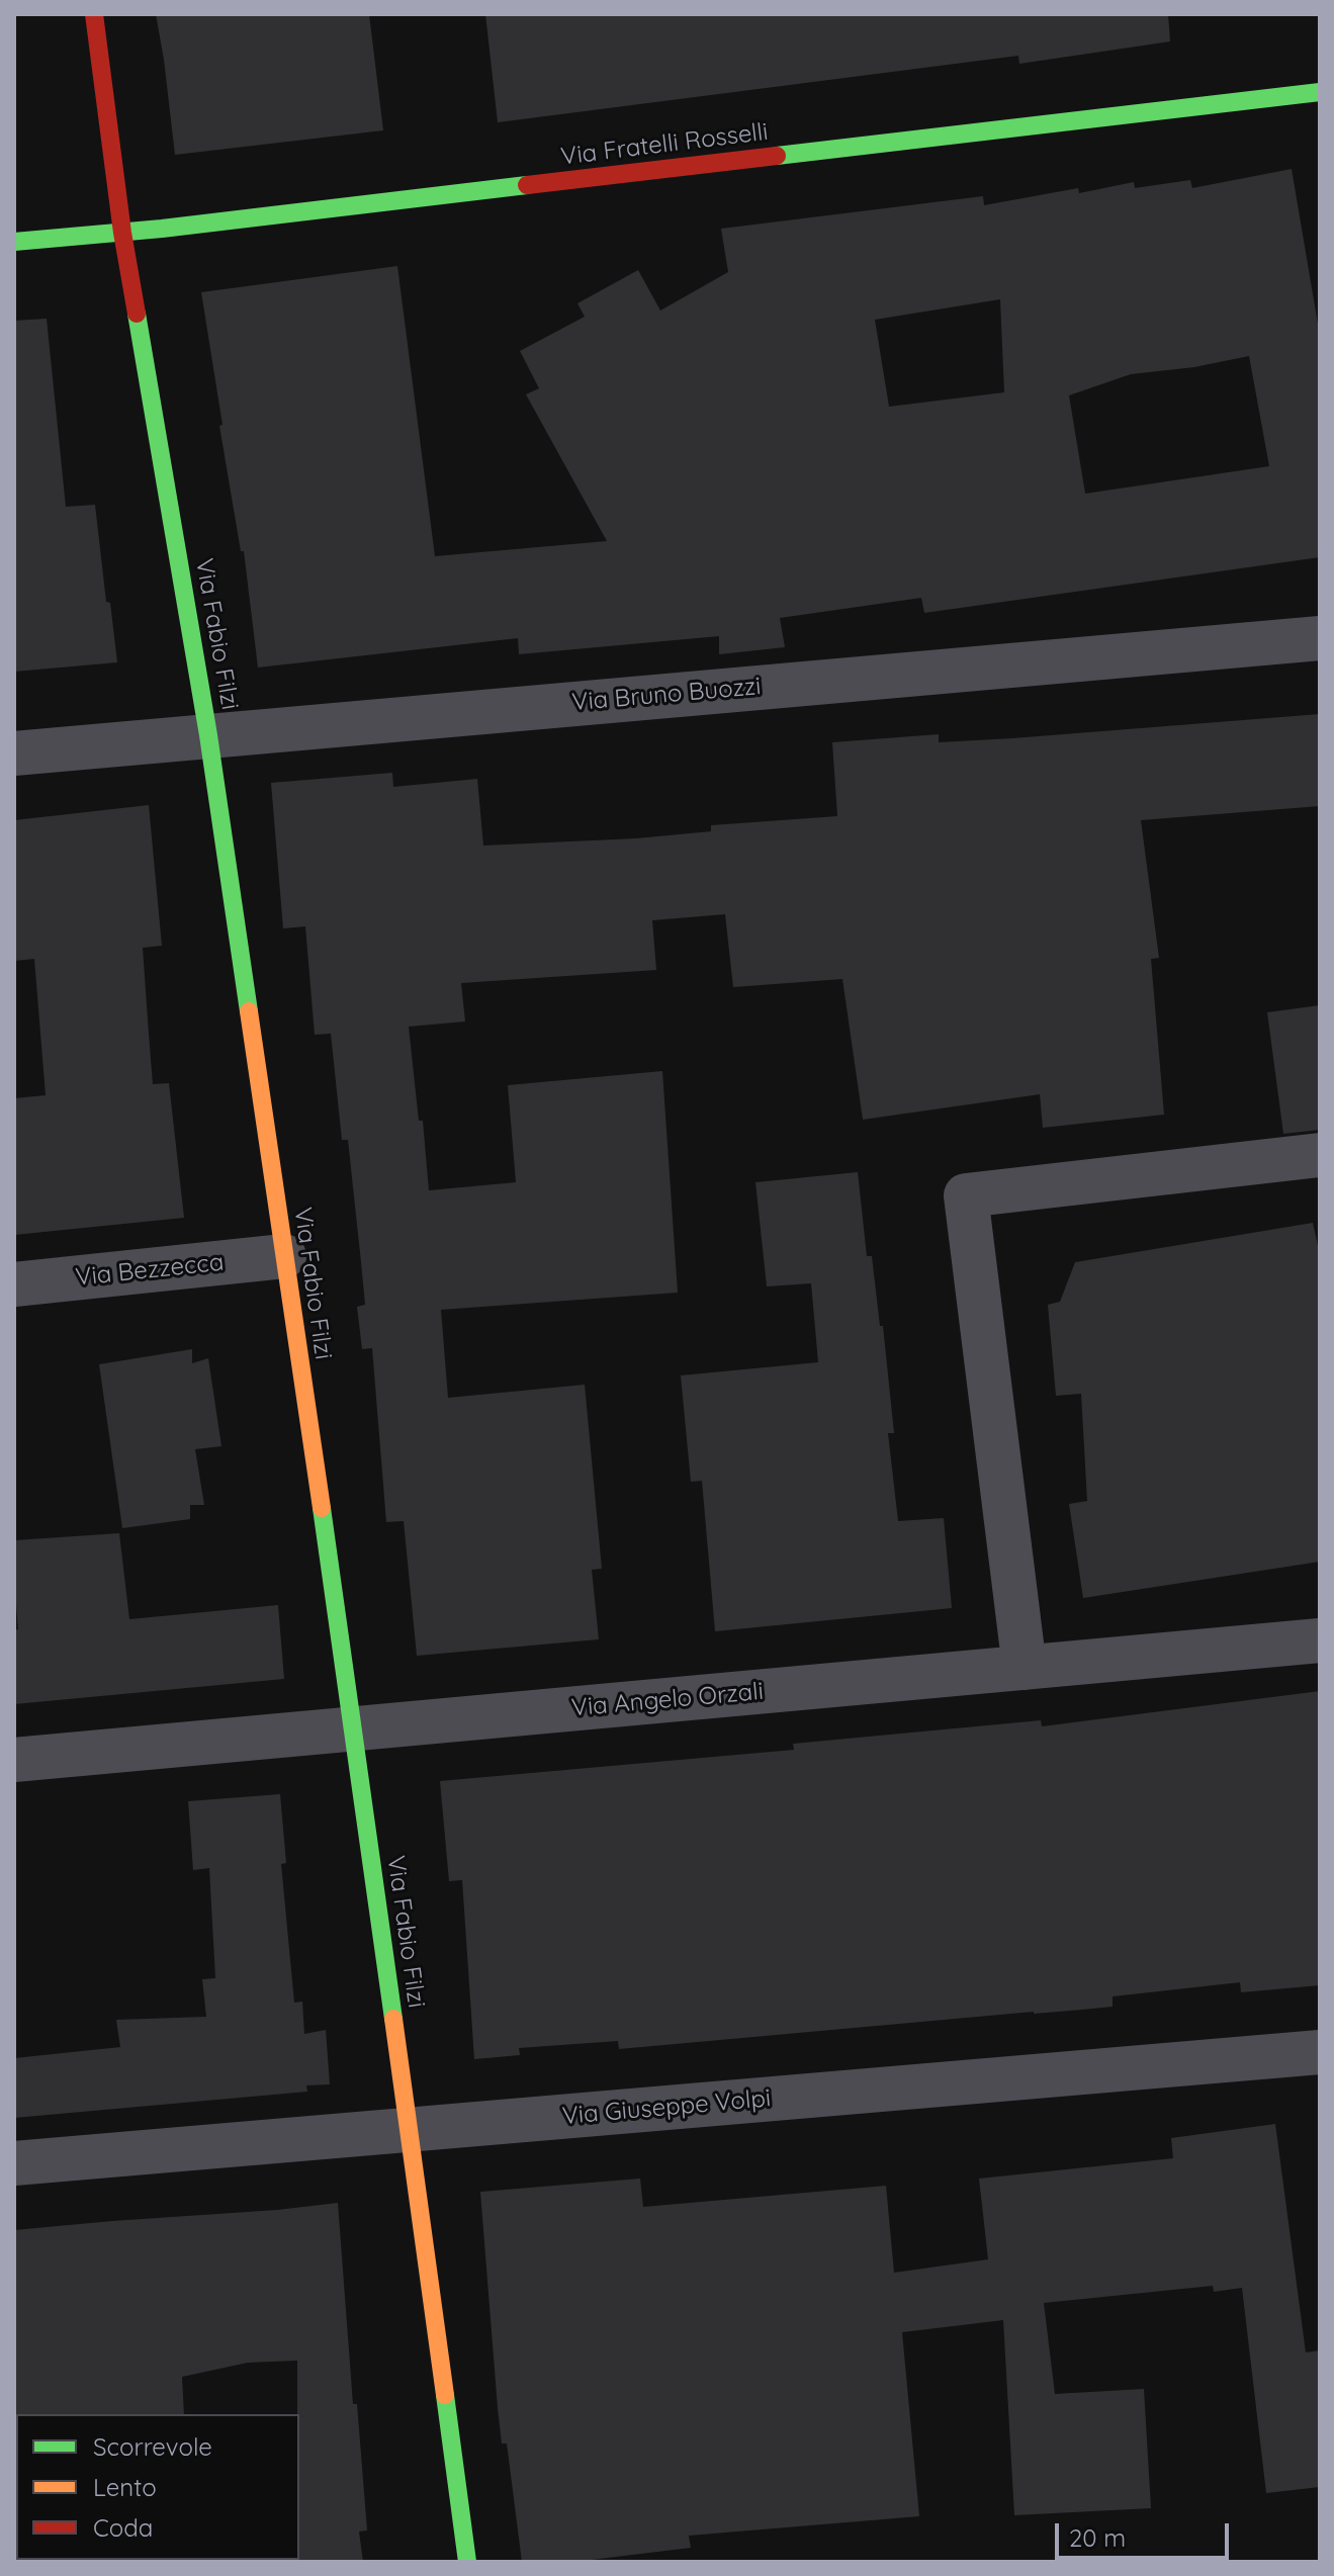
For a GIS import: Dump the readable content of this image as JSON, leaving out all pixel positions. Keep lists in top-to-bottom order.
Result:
{
  "streets": {
    "street": [
      "Via Fratelli Rosselli",
      "Via Fabio Filzi",
      "Via Bruno Buozzi",
      "Via Bezzecca",
      "Via Angelo Orzali",
      "Via Giuseppe Volpi"
    ]
  },
  "crossings": [
    ["Via Fratelli Rosselli", "Via Fabio Filzi"],
    ["Via Fabio Filzi", "Via Bruno Buozzi"],
    ["Via Fabio Filzi", "Via Bezzecca"],
    ["Via Fabio Filzi", "Via Angelo Orzali"],
    ["Via Fabio Filzi", "Via Giuseppe Volpi"]
  ],
  "legend": ["Scorrevole", "Lento", "Coda"],
  "scale_bar": "20 m"
}
